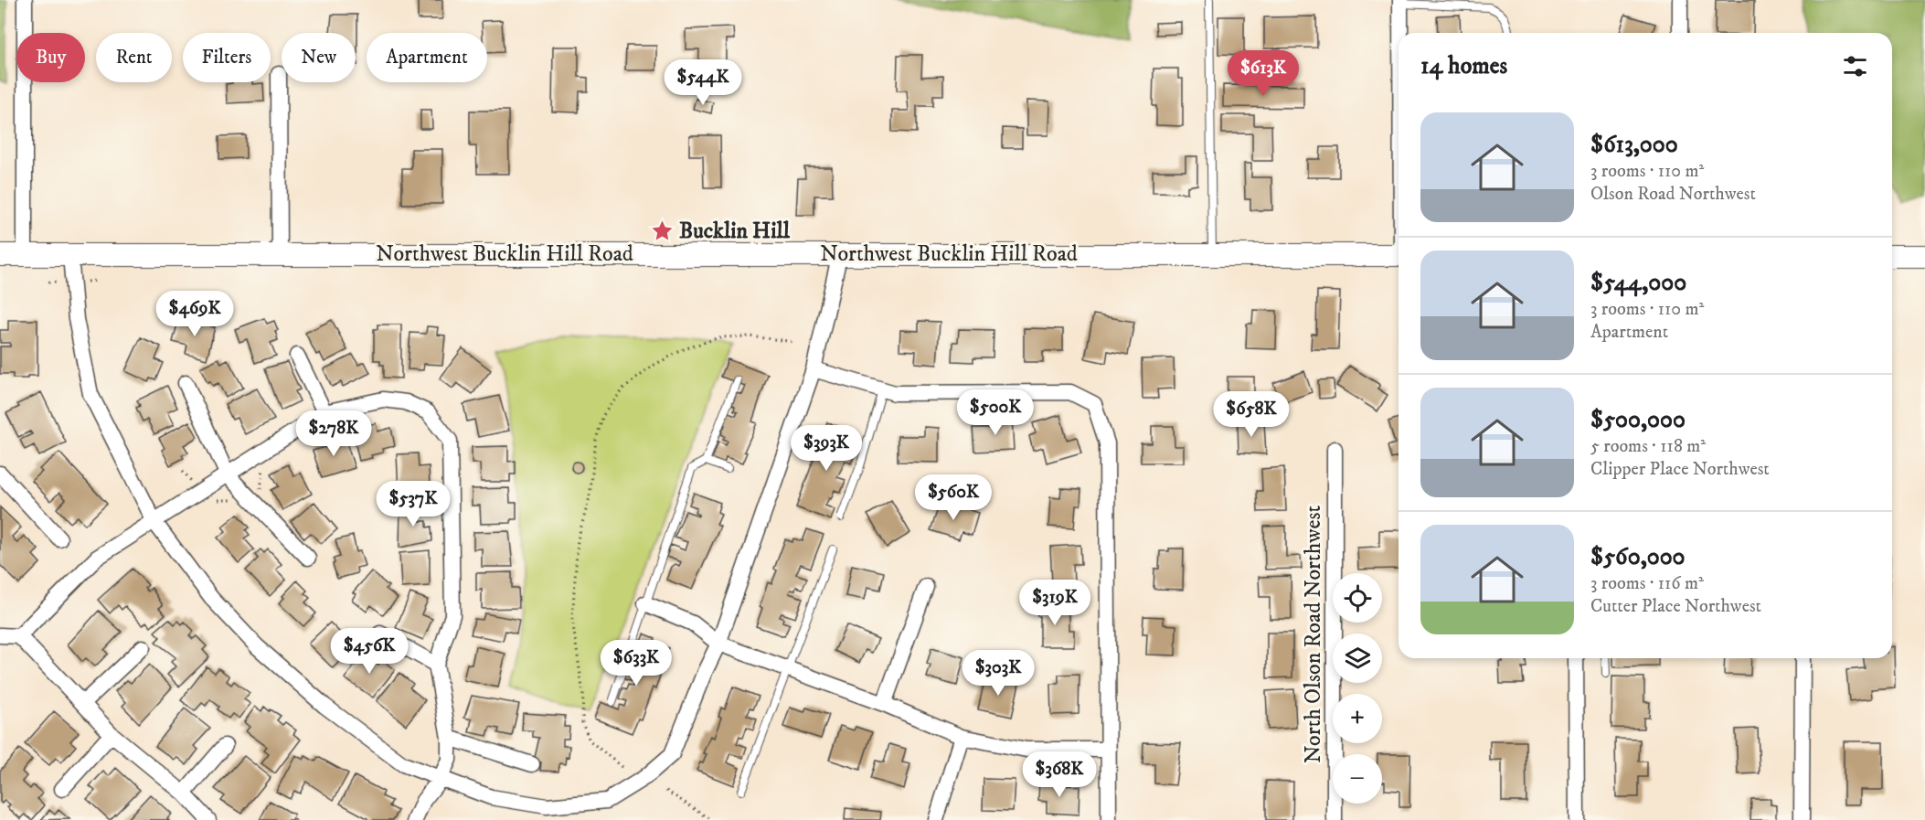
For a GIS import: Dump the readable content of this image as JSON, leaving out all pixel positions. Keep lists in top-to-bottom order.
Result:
{
  "streets": {
    "main road": ["Northwest Bucklin Hill Road"],
    "street": ["North Olson Road Northwest"]
  },
  "places": {
    "place": ["Bucklin Hill"]
  },
  "page": {
    "chip": [
      "Buy",
      "Rent",
      "Filters",
      "New",
      "Apartment"
    ],
    "heading": "14 homes",
    "price": [
      "$613K",
      "$544K",
      "$469K",
      "$500K",
      "$658K",
      "$278K",
      "$393K",
      "$560K",
      "$537K",
      "$319K",
      "$456K",
      "$633K",
      "$303K",
      "$368K"
    ],
    "list": [
      {
        "name": "$613,000",
        "note": "3 rooms · 110 m² · Olson Road Northwest"
      },
      {
        "name": "$544,000",
        "note": "3 rooms · 110 m² · Apartment"
      },
      {
        "name": "$500,000",
        "note": "5 rooms · 118 m² · Clipper Place Northwest"
      },
      {
        "name": "$560,000",
        "note": "3 rooms · 116 m² · Cutter Place Northwest"
      }
    ],
    "map_buttons": ["+", "−"]
  }
}
